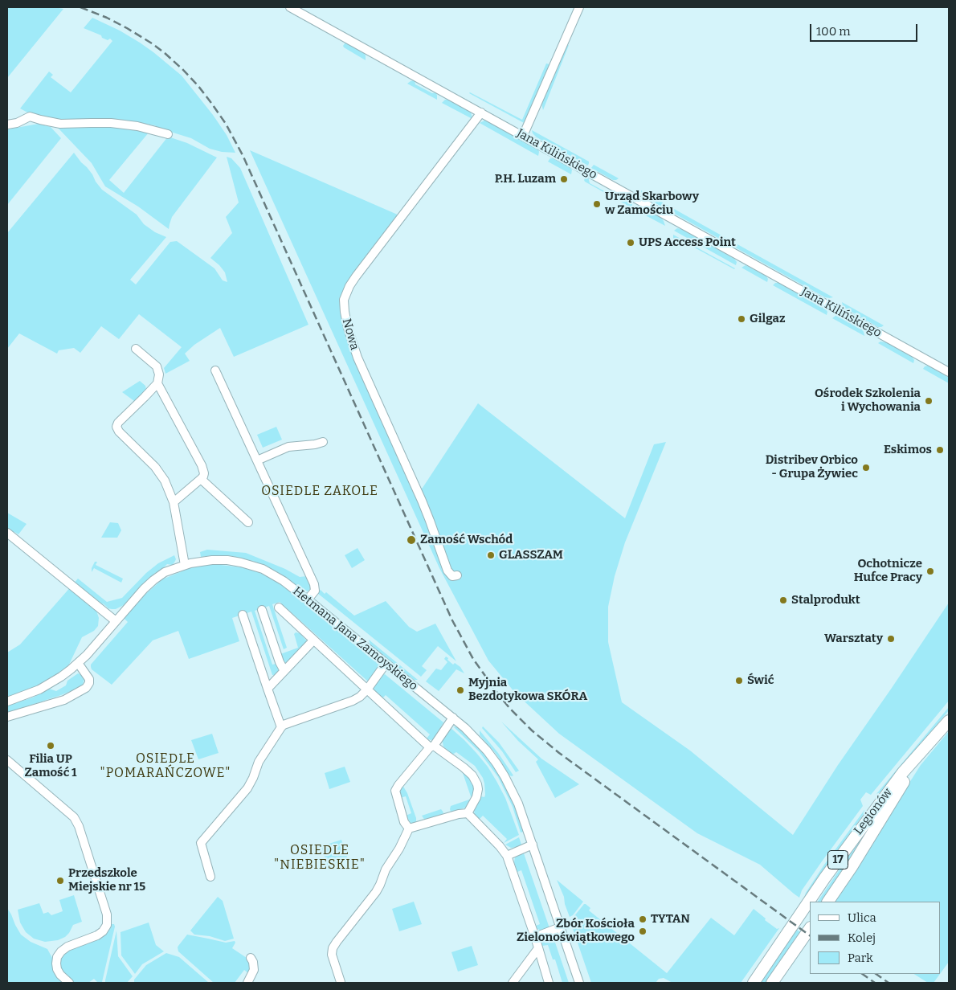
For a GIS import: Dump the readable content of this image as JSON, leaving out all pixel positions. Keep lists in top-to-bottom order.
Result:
{
  "streets": {
    "highway": ["Legionów", "17"],
    "street": ["Jana Kilińskiego", "Nowa", "Hetmana Jana Zamoyskiego"]
  },
  "crossings": [
    ["Jana Kilińskiego", "Nowa"]
  ],
  "districts": ["OSIEDLE ZAKOLE", "OSIEDLE \"POMARAŃCZOWE\"", "OSIEDLE \"NIEBIESKIE\""],
  "places": [
    "P.H. Luzam",
    "Urząd Skarbowy w Zamościu",
    "UPS Access Point",
    "Gilgaz",
    "Ośrodek Szkolenia i Wychowania",
    "Eskimos",
    "Distribev Orbico - Grupa Żywiec",
    "Zamość Wschód",
    "GLASSZAM",
    "Ochotnicze Hufce Pracy",
    "Stalprodukt",
    "Warsztaty",
    "Świć",
    "Myjnia Bezdotykowa SKÓRA",
    "Filia UP Zamość 1",
    "Przedszkole Miejskie nr 15",
    "TYTAN",
    "Zbór Kościoła Zielonoświątkowego"
  ],
  "legend": ["Ulica", "Kolej", "Park"],
  "scale_bar": "100 m"
}
